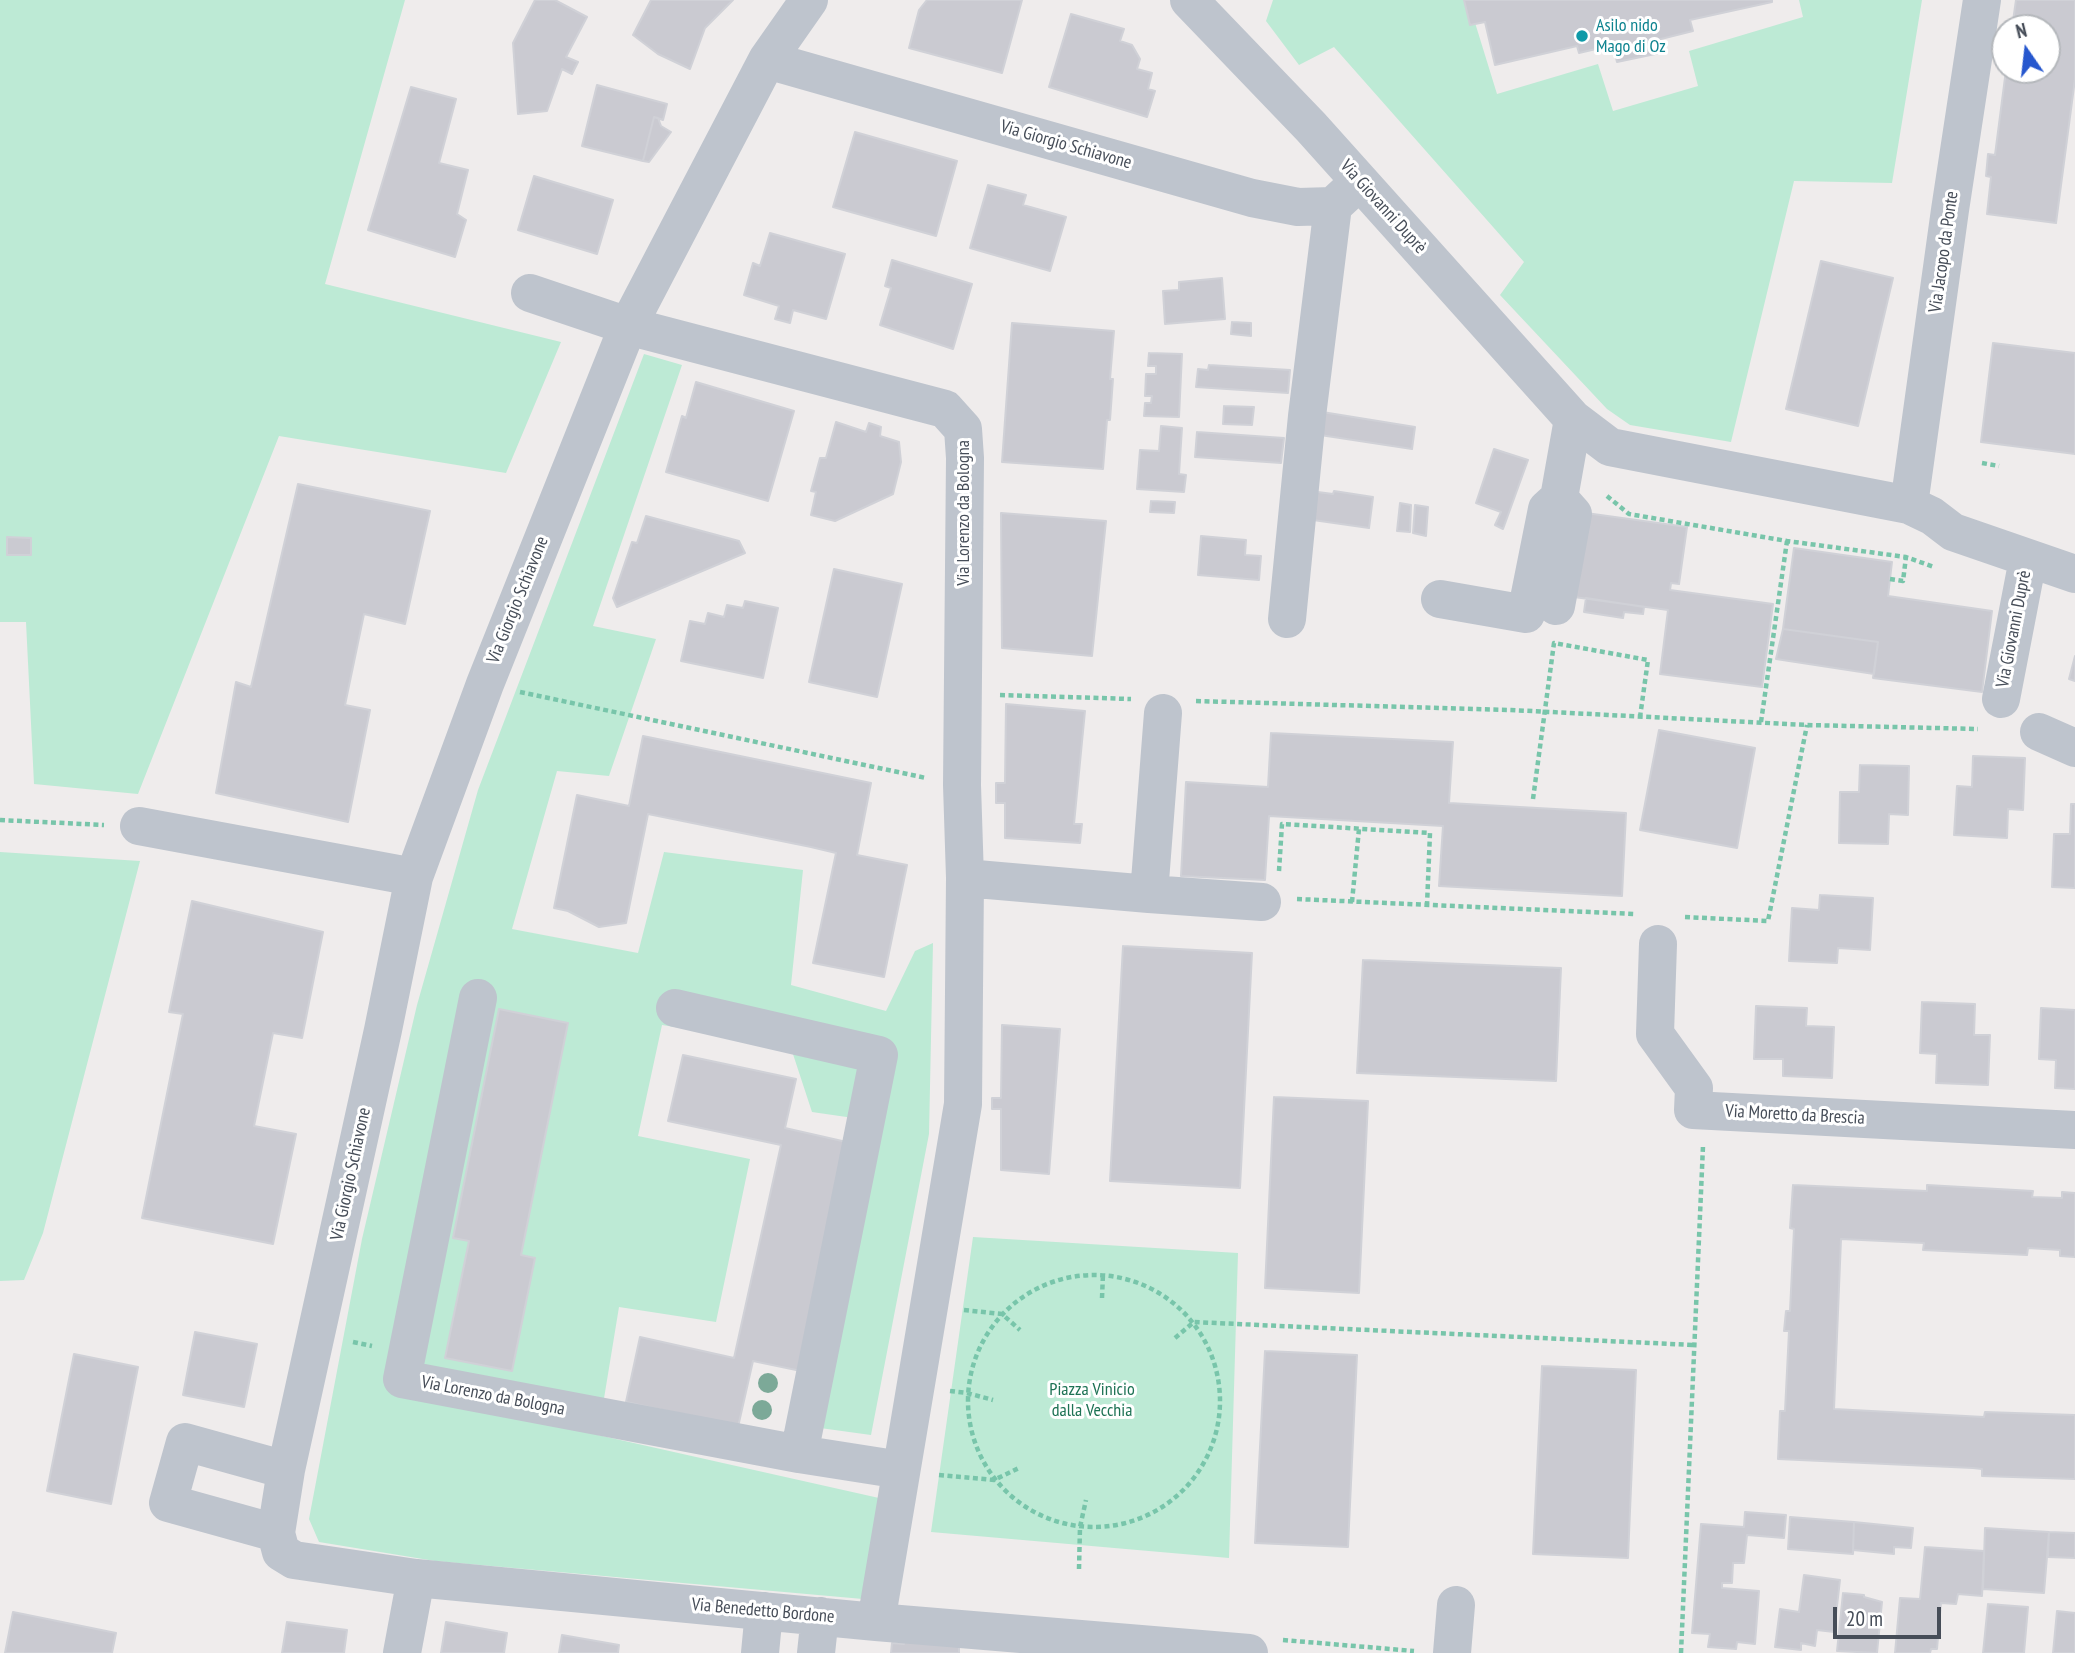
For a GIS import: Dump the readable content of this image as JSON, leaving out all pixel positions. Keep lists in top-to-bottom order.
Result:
{
  "streets": {
    "street": [
      "Via Giorgio Schiavone",
      "Via Giovanni Duprè",
      "Via Jacopo da Ponte",
      "Via Lorenzo da Bologna",
      "Via Moretto da Brescia",
      "Via Benedetto Bordone"
    ]
  },
  "crossings": [
    ["Via Giorgio Schiavone", "Via Giovanni Duprè"],
    ["Via Giorgio Schiavone", "Via Lorenzo da Bologna"],
    ["Via Giorgio Schiavone", "Via Benedetto Bordone"],
    ["Via Giovanni Duprè", "Via Jacopo da Ponte"],
    ["Via Lorenzo da Bologna", "Via Benedetto Bordone"]
  ],
  "parks": ["Piazza Vinicio dalla Vecchia"],
  "places": ["Asilo nido Mago di Oz"],
  "scale_bar": "20 m",
  "north": "top"
}
